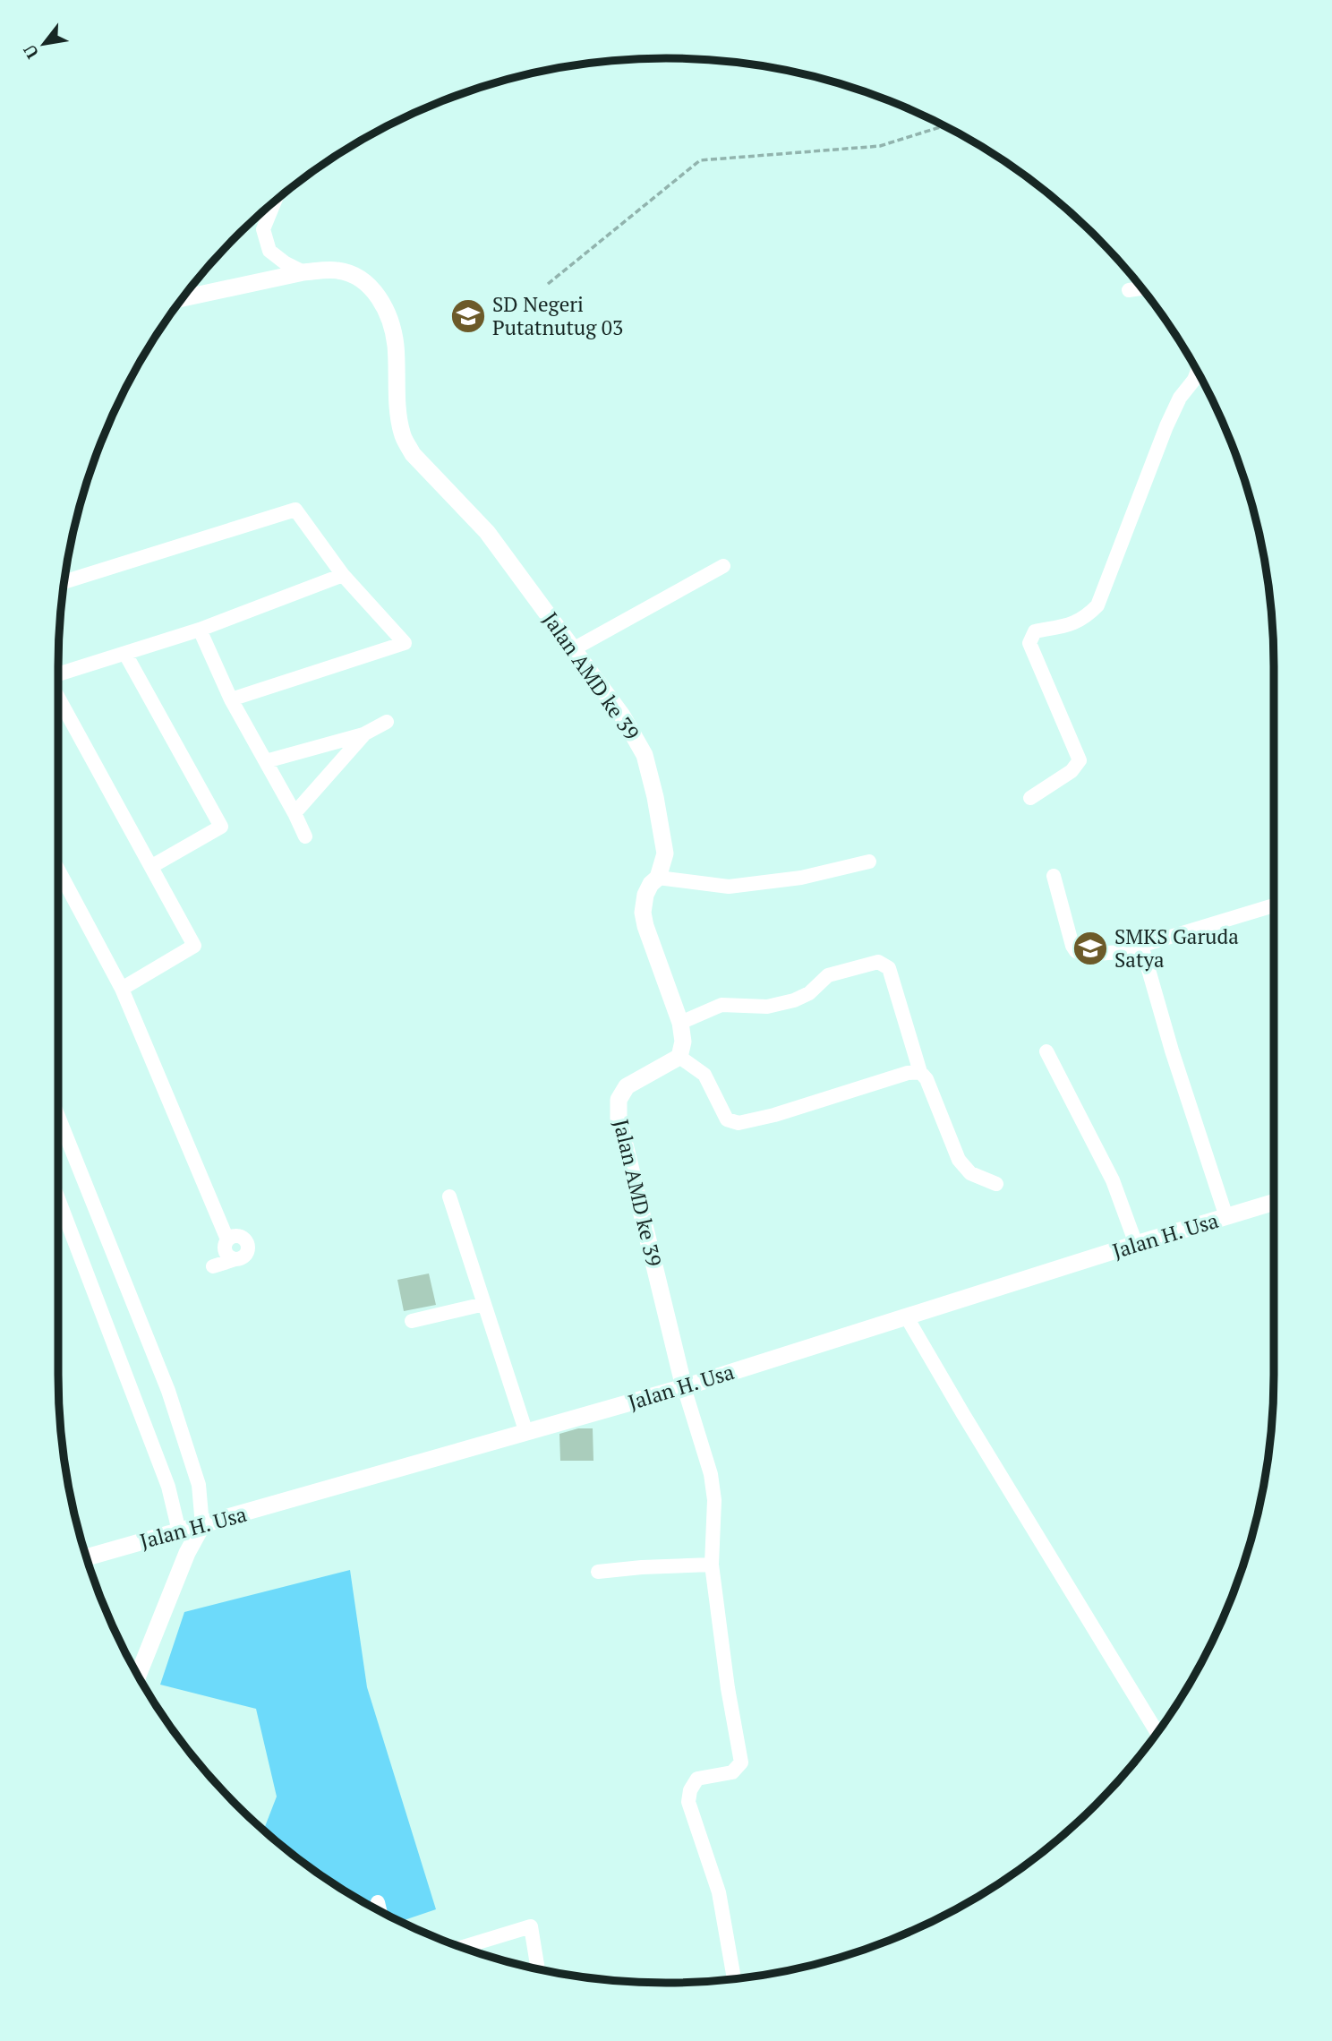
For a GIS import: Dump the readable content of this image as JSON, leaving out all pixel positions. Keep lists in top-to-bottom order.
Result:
{
  "streets": {
    "street": ["Jalan AMD ke 39", "Jalan H. Usa"]
  },
  "crossings": [
    ["Jalan AMD ke 39", "Jalan H. Usa"]
  ],
  "places": {
    "school or university": ["SD Negeri Putatnutug 03", "SMKS Garuda Satya"]
  },
  "north": "bottom left"
}
